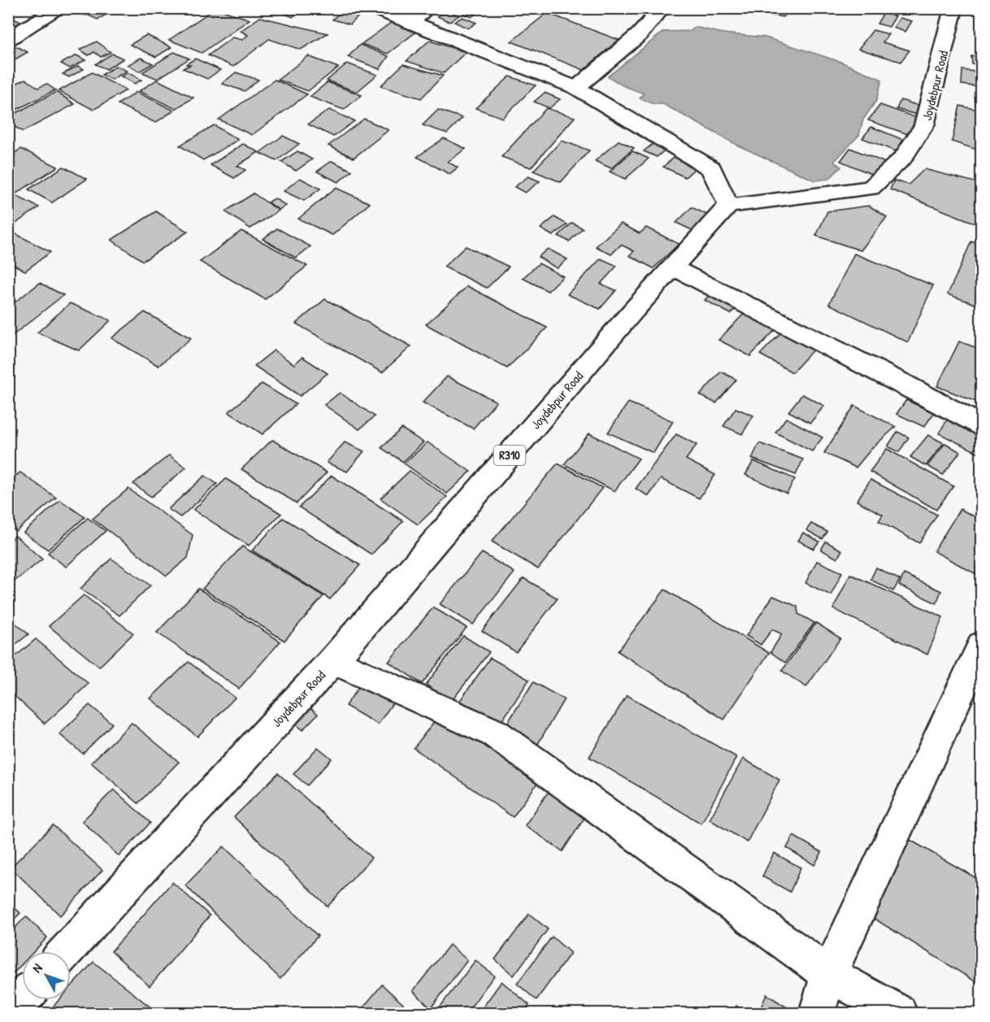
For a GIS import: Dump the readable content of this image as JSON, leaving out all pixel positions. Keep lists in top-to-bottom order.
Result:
{
  "streets": {
    "street": ["Joydebpur Road", "R310"]
  },
  "north": "top left"
}
